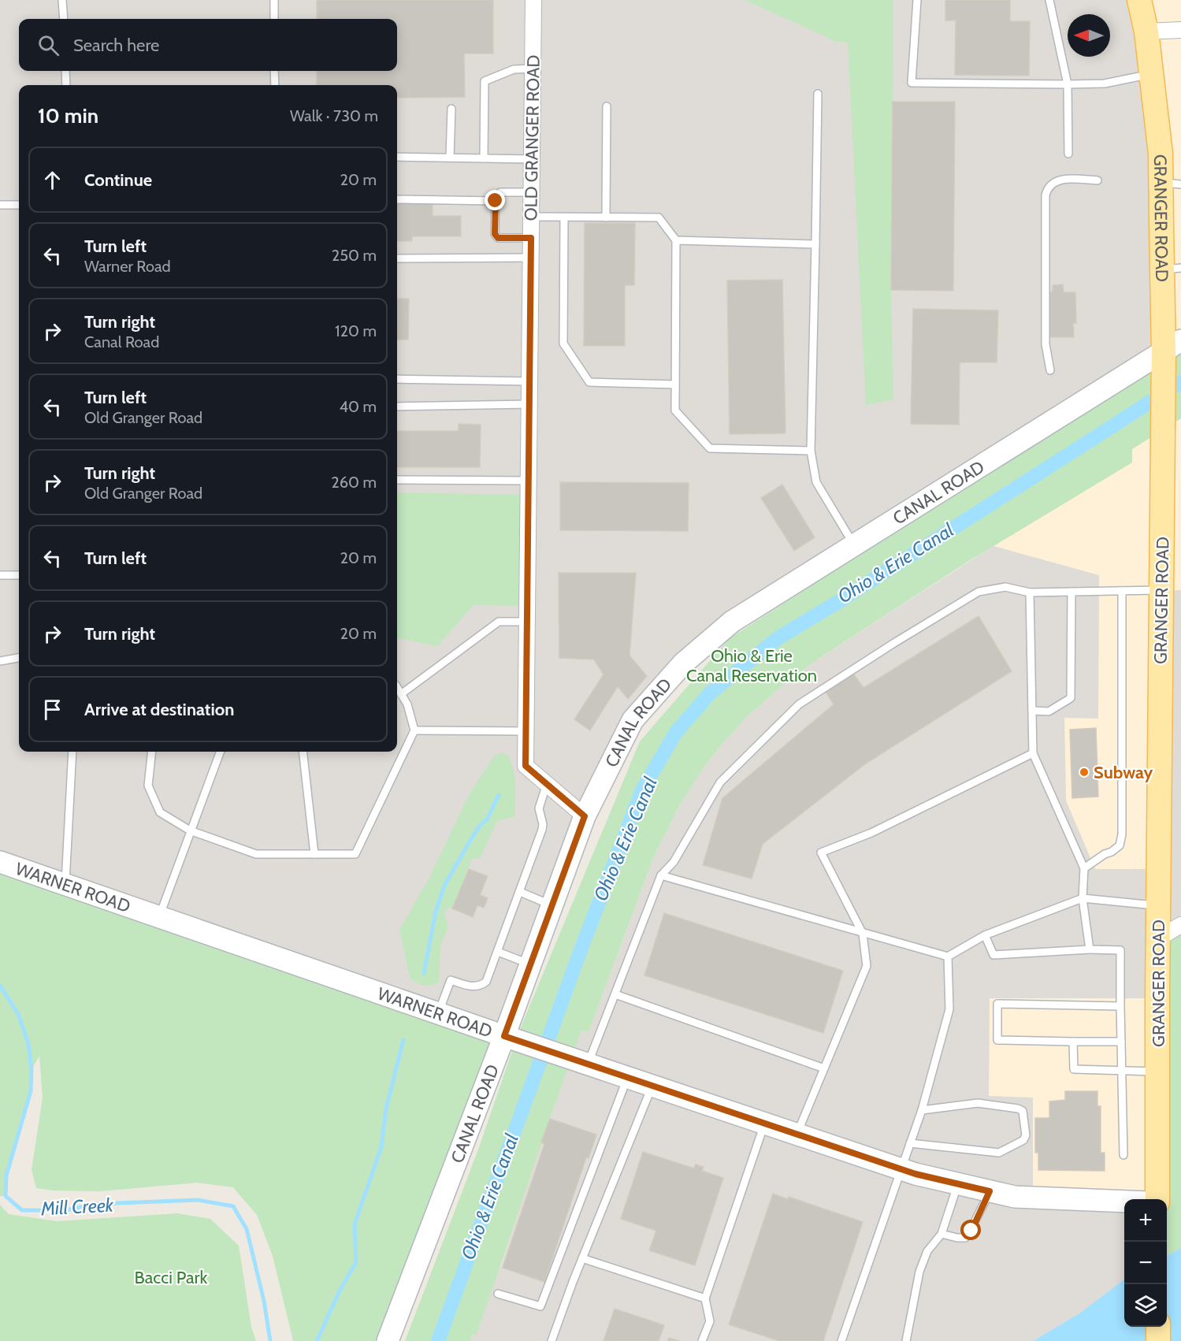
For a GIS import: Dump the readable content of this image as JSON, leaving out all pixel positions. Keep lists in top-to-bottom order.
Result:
{
  "streets": {
    "main road": ["GRANGER ROAD"],
    "street": ["OLD GRANGER ROAD", "CANAL ROAD", "WARNER ROAD"]
  },
  "crossings": [
    ["OLD GRANGER ROAD", "CANAL ROAD"],
    ["GRANGER ROAD", "CANAL ROAD"],
    ["CANAL ROAD", "WARNER ROAD"]
  ],
  "water": ["Ohio & Erie Canal", "Mill Creek"],
  "parks": ["Ohio & Erie Canal Reservation", "Bacci Park"],
  "places": ["Subway"],
  "north": "left",
  "page": {
    "search": "Search here",
    "heading": ["10 min", "Walk · 730 m"],
    "list": [
      ["Continue", "20 m"],
      ["Turn left", "Warner Road", "250 m"],
      ["Turn right", "Canal Road", "120 m"],
      ["Turn left", "Old Granger Road", "40 m"],
      ["Turn right", "Old Granger Road", "260 m"],
      ["Turn left", "20 m"],
      ["Turn right", "20 m"],
      "Arrive at destination"
    ],
    "map_buttons": ["+", "−"]
  }
}
